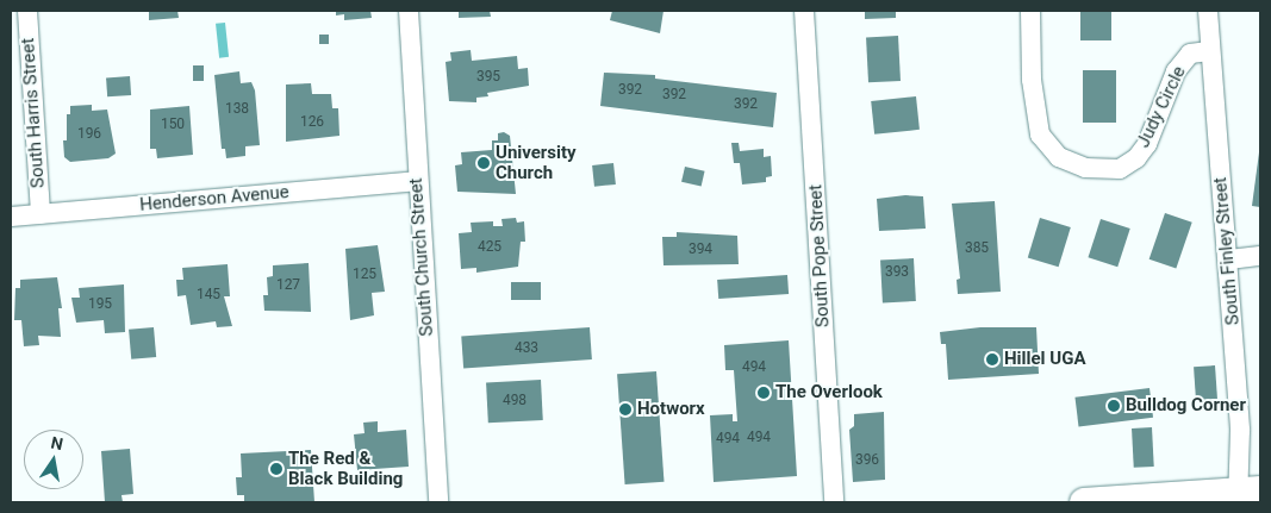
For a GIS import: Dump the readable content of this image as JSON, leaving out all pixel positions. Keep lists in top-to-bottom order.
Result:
{
  "streets": {
    "street": [
      "Judy Circle",
      "South Harris Street",
      "Henderson Avenue",
      "South Finley Street",
      "South Pope Street",
      "South Church Street"
    ]
  },
  "crossings": [
    ["Judy Circle", "South Finley Street"],
    ["South Harris Street", "Henderson Avenue"],
    ["Henderson Avenue", "South Church Street"]
  ],
  "places": [
    "University Church",
    "Hillel UGA",
    "The Overlook",
    "Bulldog Corner",
    "Hotworx",
    "The Red & Black Building"
  ],
  "house_numbers": [
    "395",
    "392",
    "392",
    "392",
    "138",
    "126",
    "150",
    "196",
    "425",
    "385",
    "394",
    "393",
    "125",
    "127",
    "145",
    "195",
    "433",
    "494",
    "498",
    "494",
    "494",
    "396"
  ],
  "north": "top"
}
